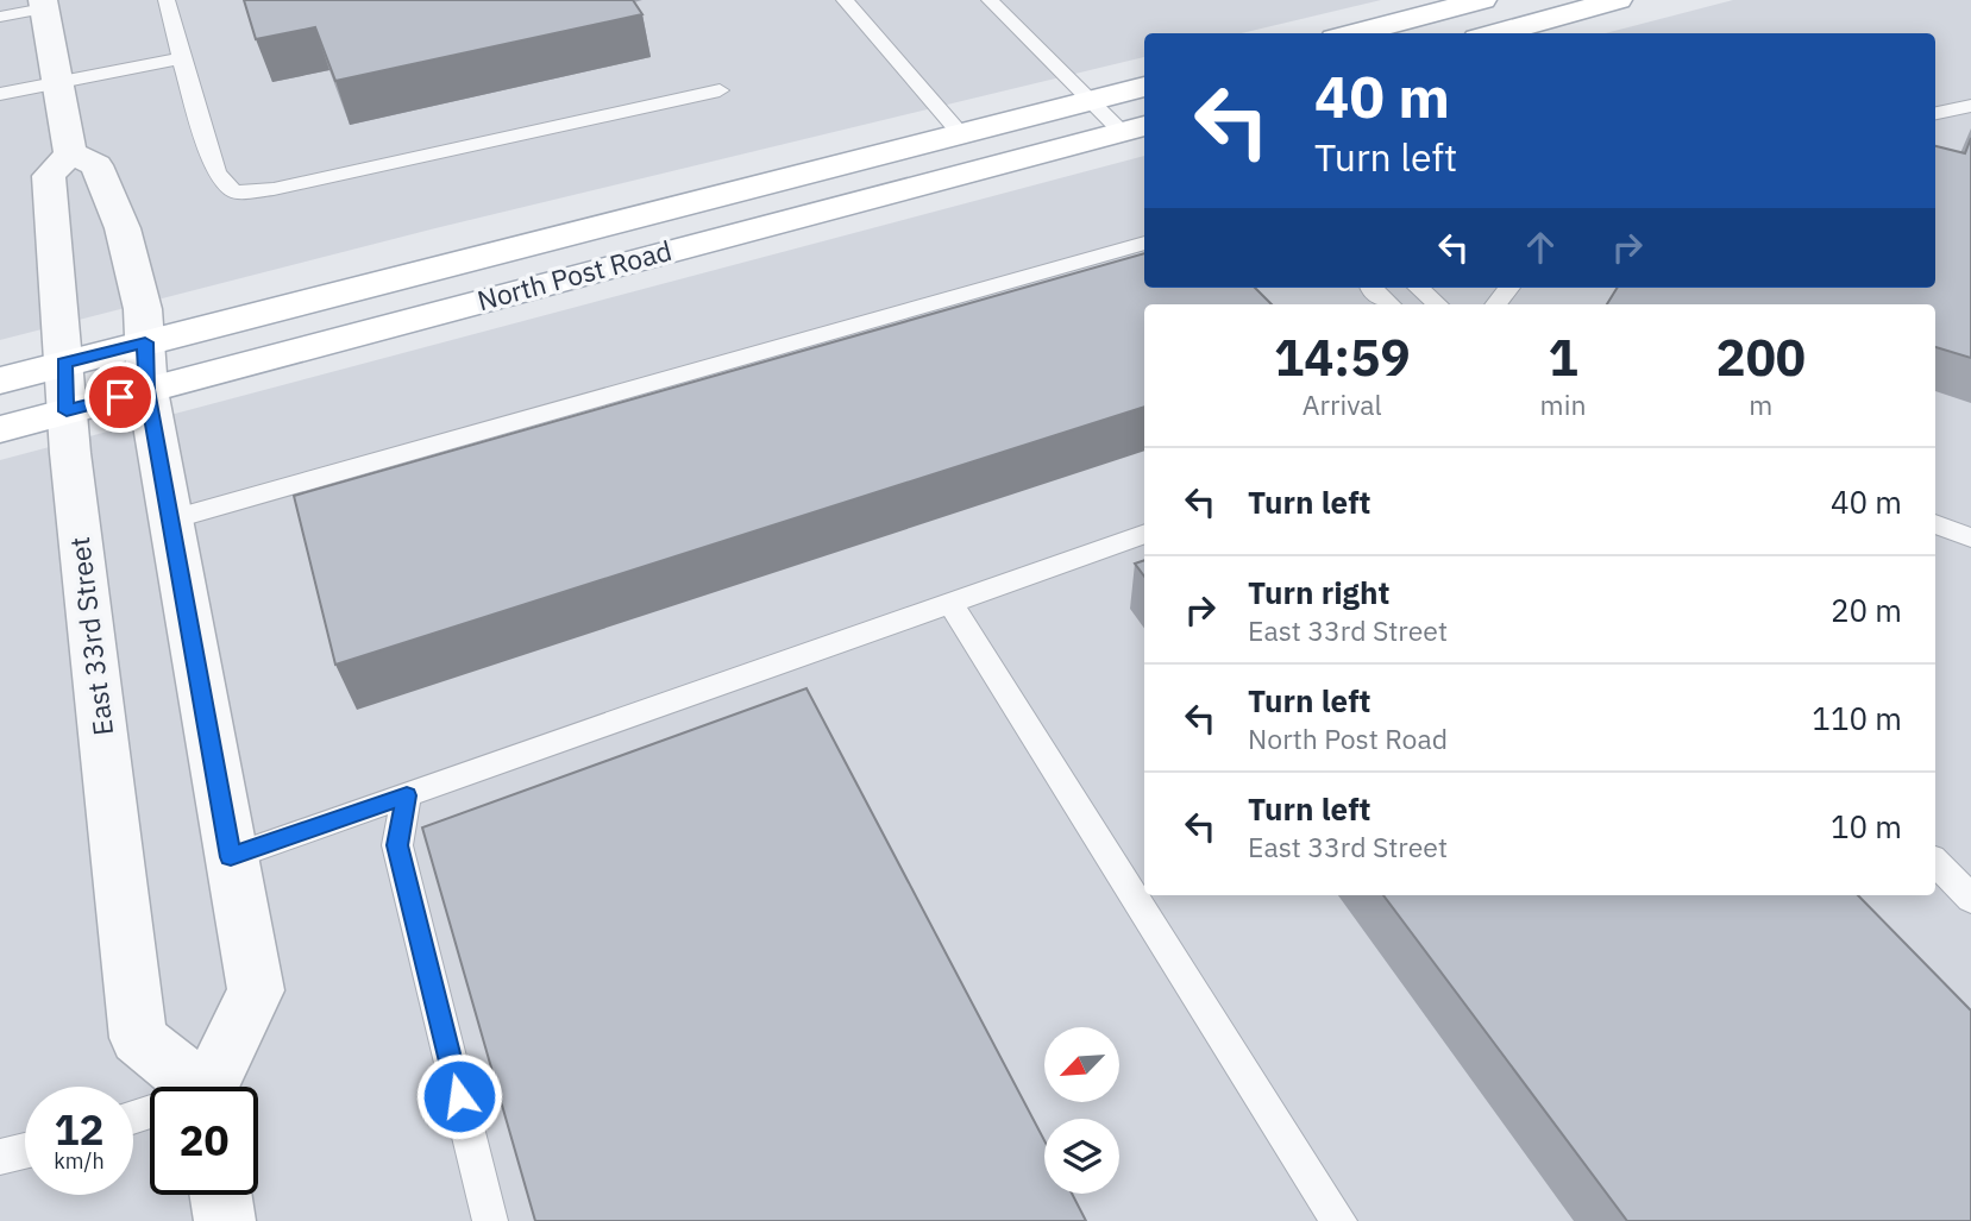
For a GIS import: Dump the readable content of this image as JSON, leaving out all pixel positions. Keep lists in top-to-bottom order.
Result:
{
  "streets": {
    "main road": ["North Post Road"],
    "street": ["East 33rd Street"]
  },
  "crossings": [
    ["North Post Road", "East 33rd Street"]
  ],
  "north": "bottom left",
  "page": {
    "turn": ["40 m", "Turn left"],
    "eta": [
      "14:59",
      "Arrival",
      "1",
      "min",
      "200",
      "m"
    ],
    "list": [
      {
        "name": "Turn left",
        "value": "40 m"
      },
      {
        "name": "Turn right",
        "note": "East 33rd Street",
        "value": "20 m"
      },
      {
        "name": "Turn left",
        "note": "North Post Road",
        "value": "110 m"
      },
      {
        "name": "Turn left",
        "note": "East 33rd Street",
        "value": "10 m"
      }
    ],
    "speed": "12 km/h",
    "limit": "20"
  }
}
